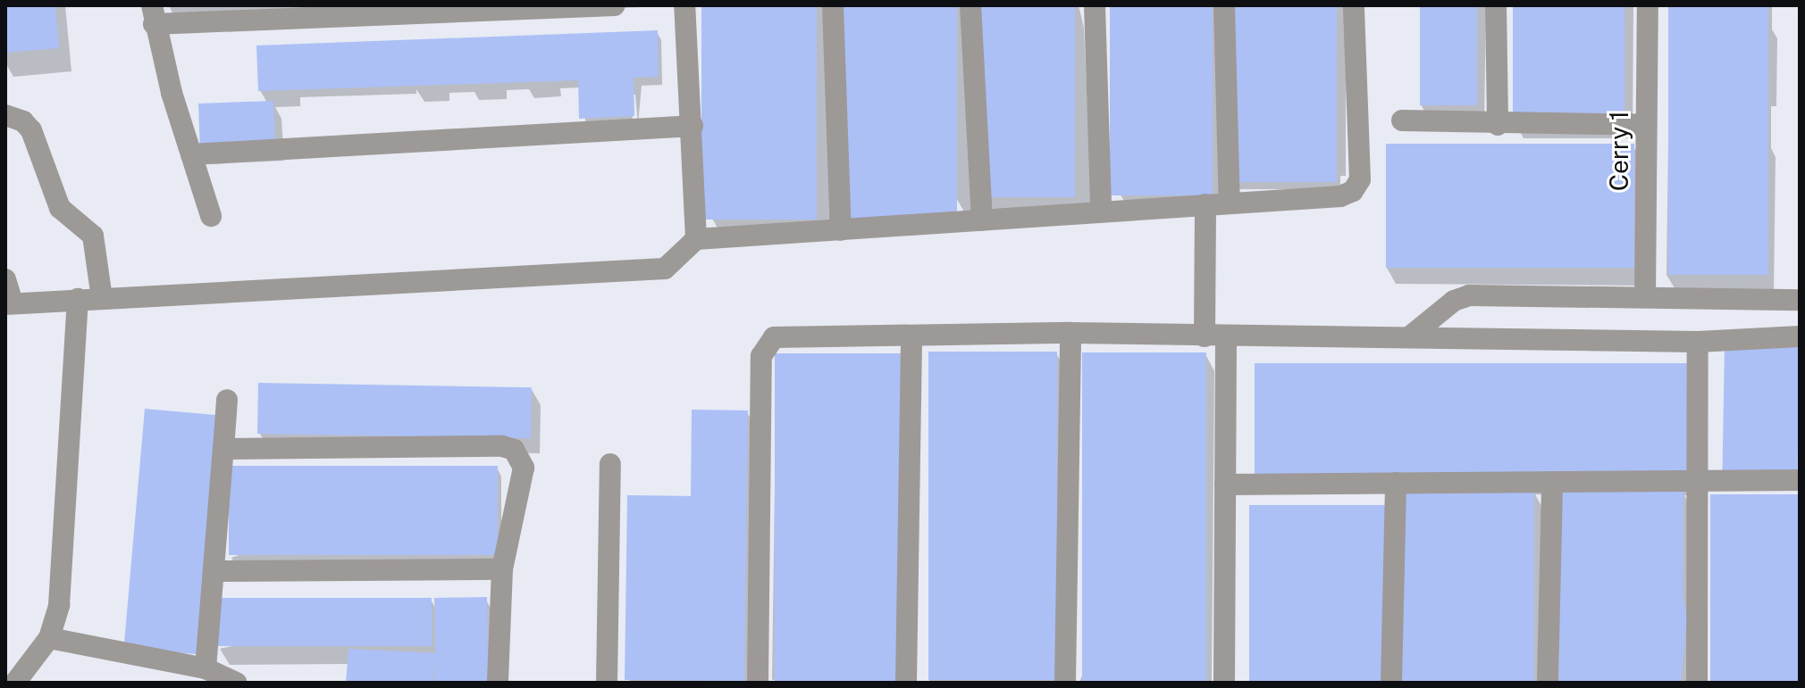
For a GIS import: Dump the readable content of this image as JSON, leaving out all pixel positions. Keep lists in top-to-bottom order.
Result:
{
  "streets": {
    "street": ["Cerry 1"]
  }
}
